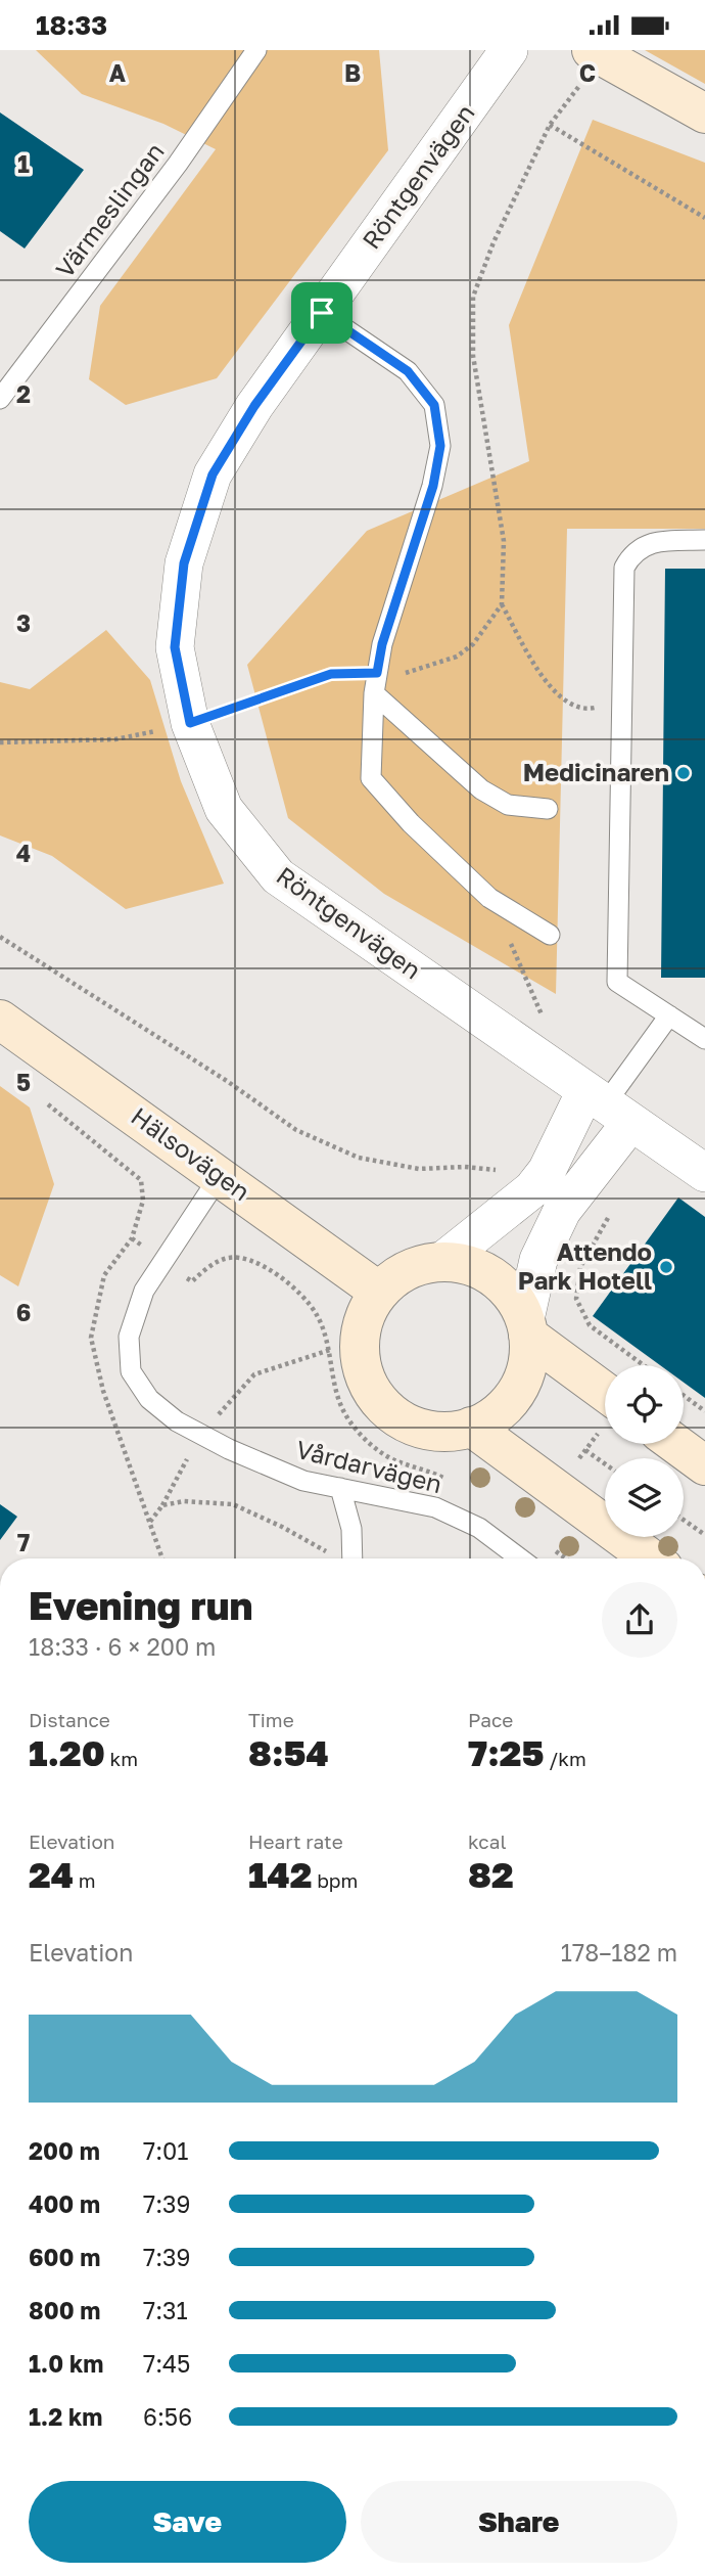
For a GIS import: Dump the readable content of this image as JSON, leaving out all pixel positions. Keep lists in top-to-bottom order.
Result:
{
  "streets": {
    "street": ["Röntgenvägen", "Hälsovägen"],
    "lane": ["Värmeslingan", "Vårdarvägen"]
  },
  "crossings": [
    ["Hälsovägen", "Vårdarvägen"]
  ],
  "places": ["Medicinaren", "Attendo Park Hotell"],
  "page": {
    "status": "18:33",
    "heading": ["Evening run", "18:33 · 6 × 200 m"],
    "stats": [
      ["Distance", "1.20 km"],
      ["Time", "8:54"],
      ["Pace", "7:25 /km"],
      ["Elevation", "24 m"],
      ["Heart rate", "142 bpm"],
      ["kcal", "82"]
    ],
    "chart": ["Elevation", "178–182 m"],
    "list": [
      {
        "name": "200 m",
        "note": "7:01"
      },
      {
        "name": "400 m",
        "note": "7:39"
      },
      {
        "name": "600 m",
        "note": "7:39"
      },
      {
        "name": "800 m",
        "note": "7:31"
      },
      {
        "name": "1.0 km",
        "note": "7:45"
      },
      {
        "name": "1.2 km",
        "note": "6:56"
      }
    ],
    "buttons": ["Save", "Share"]
  },
  "grid": {
    "columns": ["A", "B", "C"],
    "rows": [
      "1",
      "2",
      "3",
      "4",
      "5",
      "6",
      "7"
    ]
  }
}
